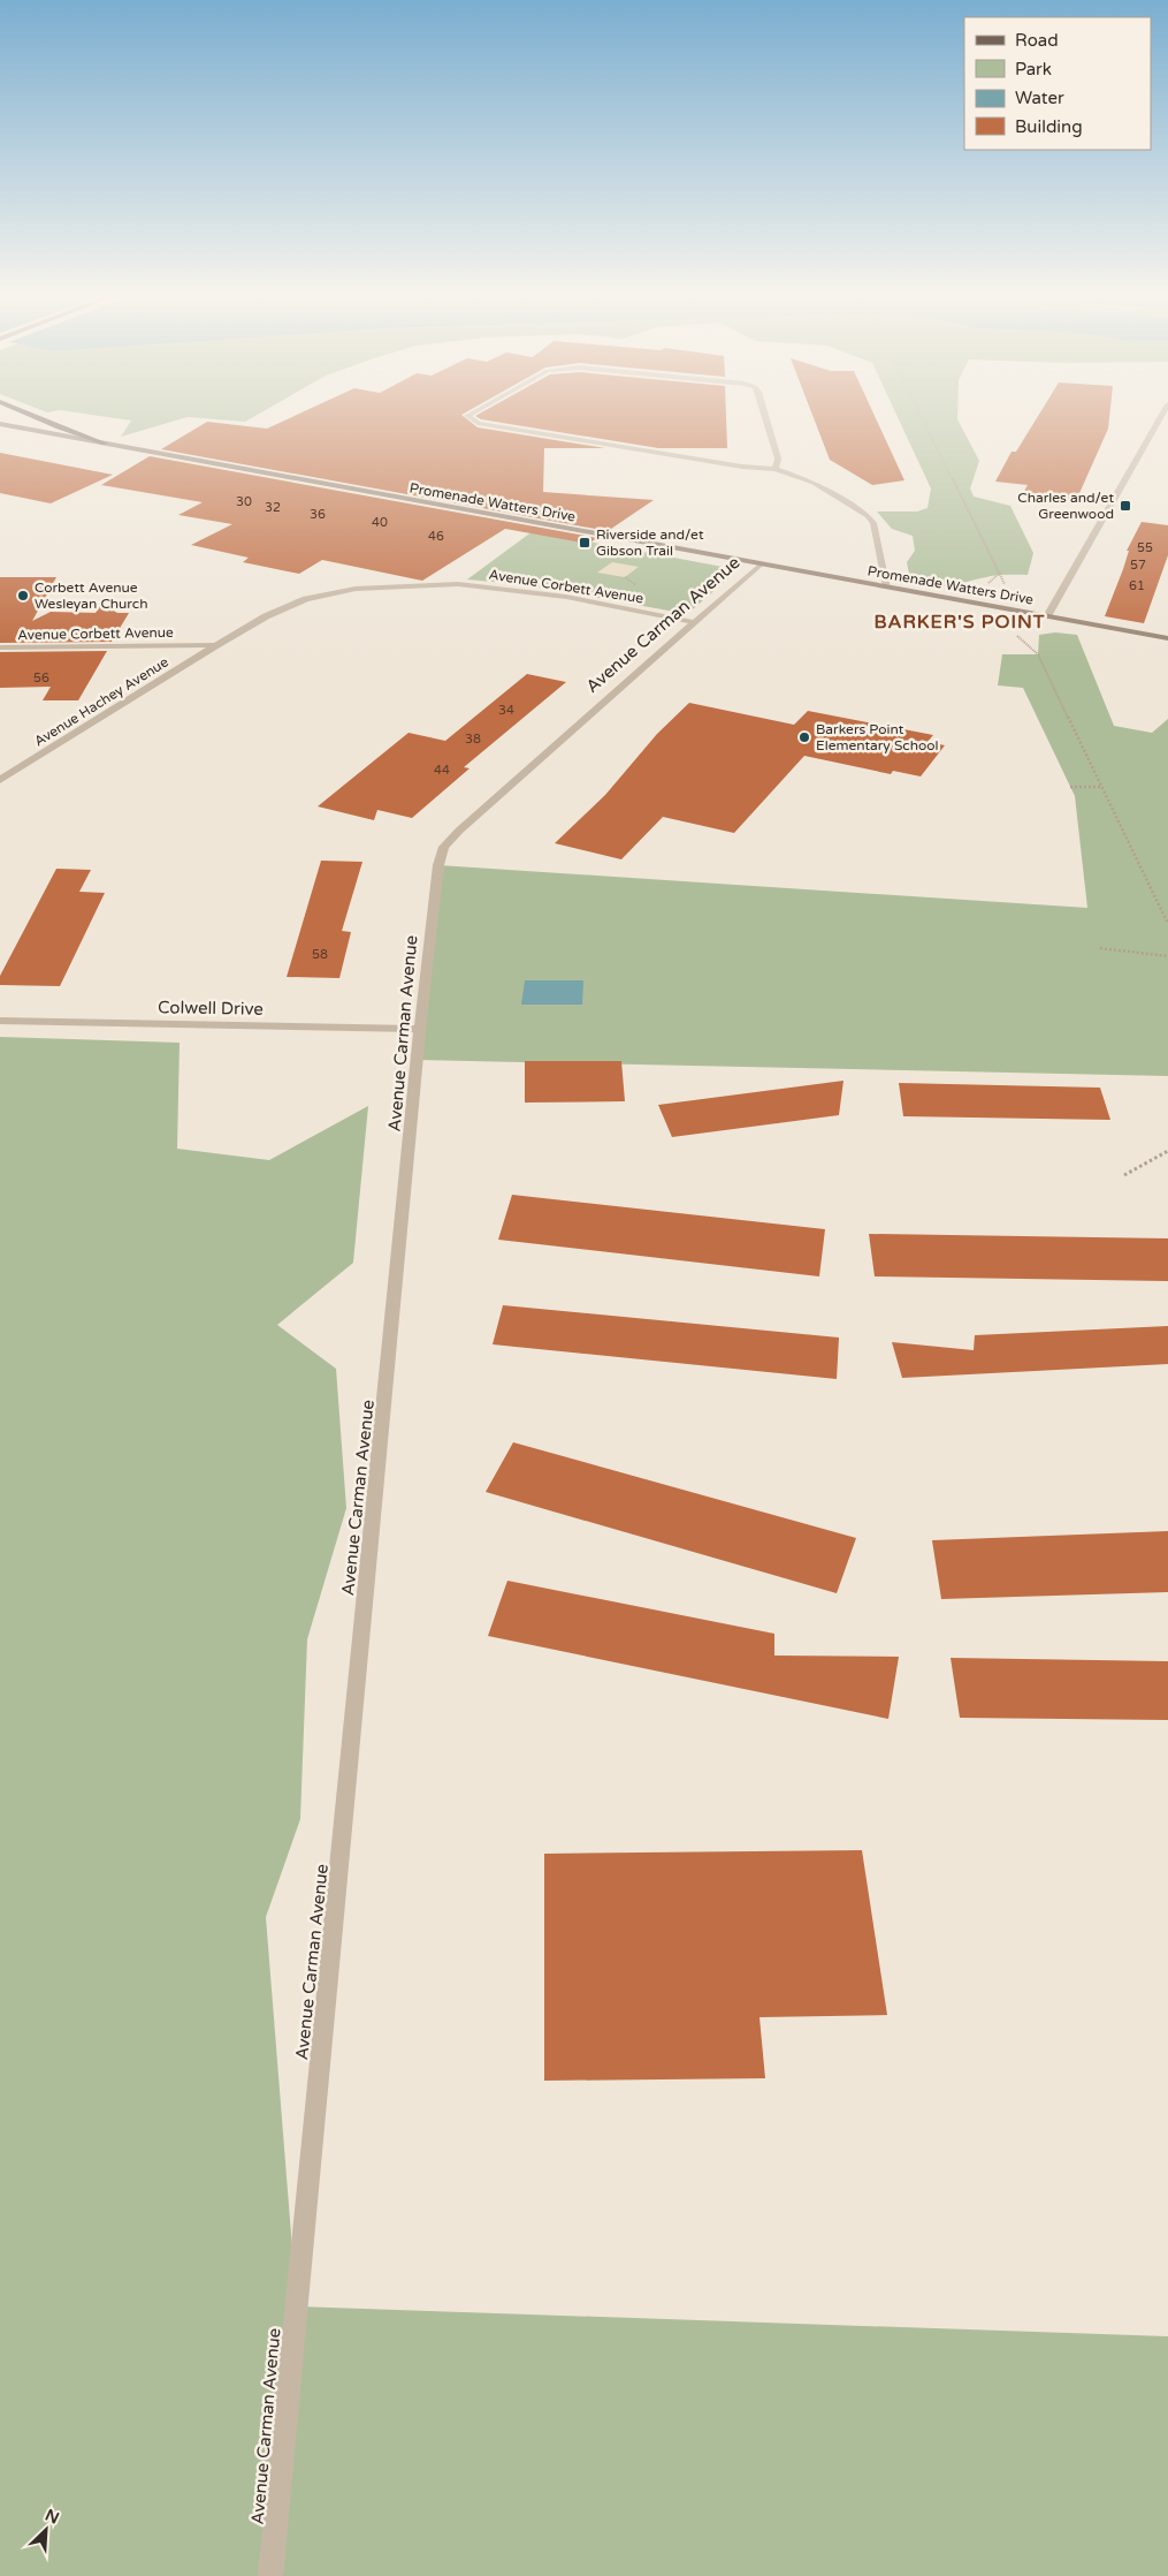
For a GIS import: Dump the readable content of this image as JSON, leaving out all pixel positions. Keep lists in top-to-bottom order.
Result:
{
  "streets": {
    "main road": ["Promenade Watters Drive"],
    "street": [
      "Avenue Corbett Avenue",
      "Avenue Carman Avenue",
      "Avenue Hachey Avenue",
      "Colwell Drive"
    ]
  },
  "crossings": [
    ["Promenade Watters Drive", "Avenue Carman Avenue"],
    ["Avenue Corbett Avenue", "Avenue Carman Avenue"],
    ["Avenue Corbett Avenue", "Avenue Hachey Avenue"],
    ["Avenue Carman Avenue", "Colwell Drive"]
  ],
  "districts": ["BARKER'S POINT"],
  "places": {
    "transit": ["Charles and/et Greenwood", "Riverside and/et Gibson Trail"],
    "other": ["Corbett Avenue Wesleyan Church", "Barkers Point Elementary School"]
  },
  "house_numbers": [
    "30",
    "32",
    "36",
    "40",
    "46",
    "55",
    "57",
    "61",
    "56",
    "34",
    "38",
    "44",
    "58"
  ],
  "legend": [
    "Road",
    "Park",
    "Water",
    "Building"
  ],
  "north": "top right"
}
